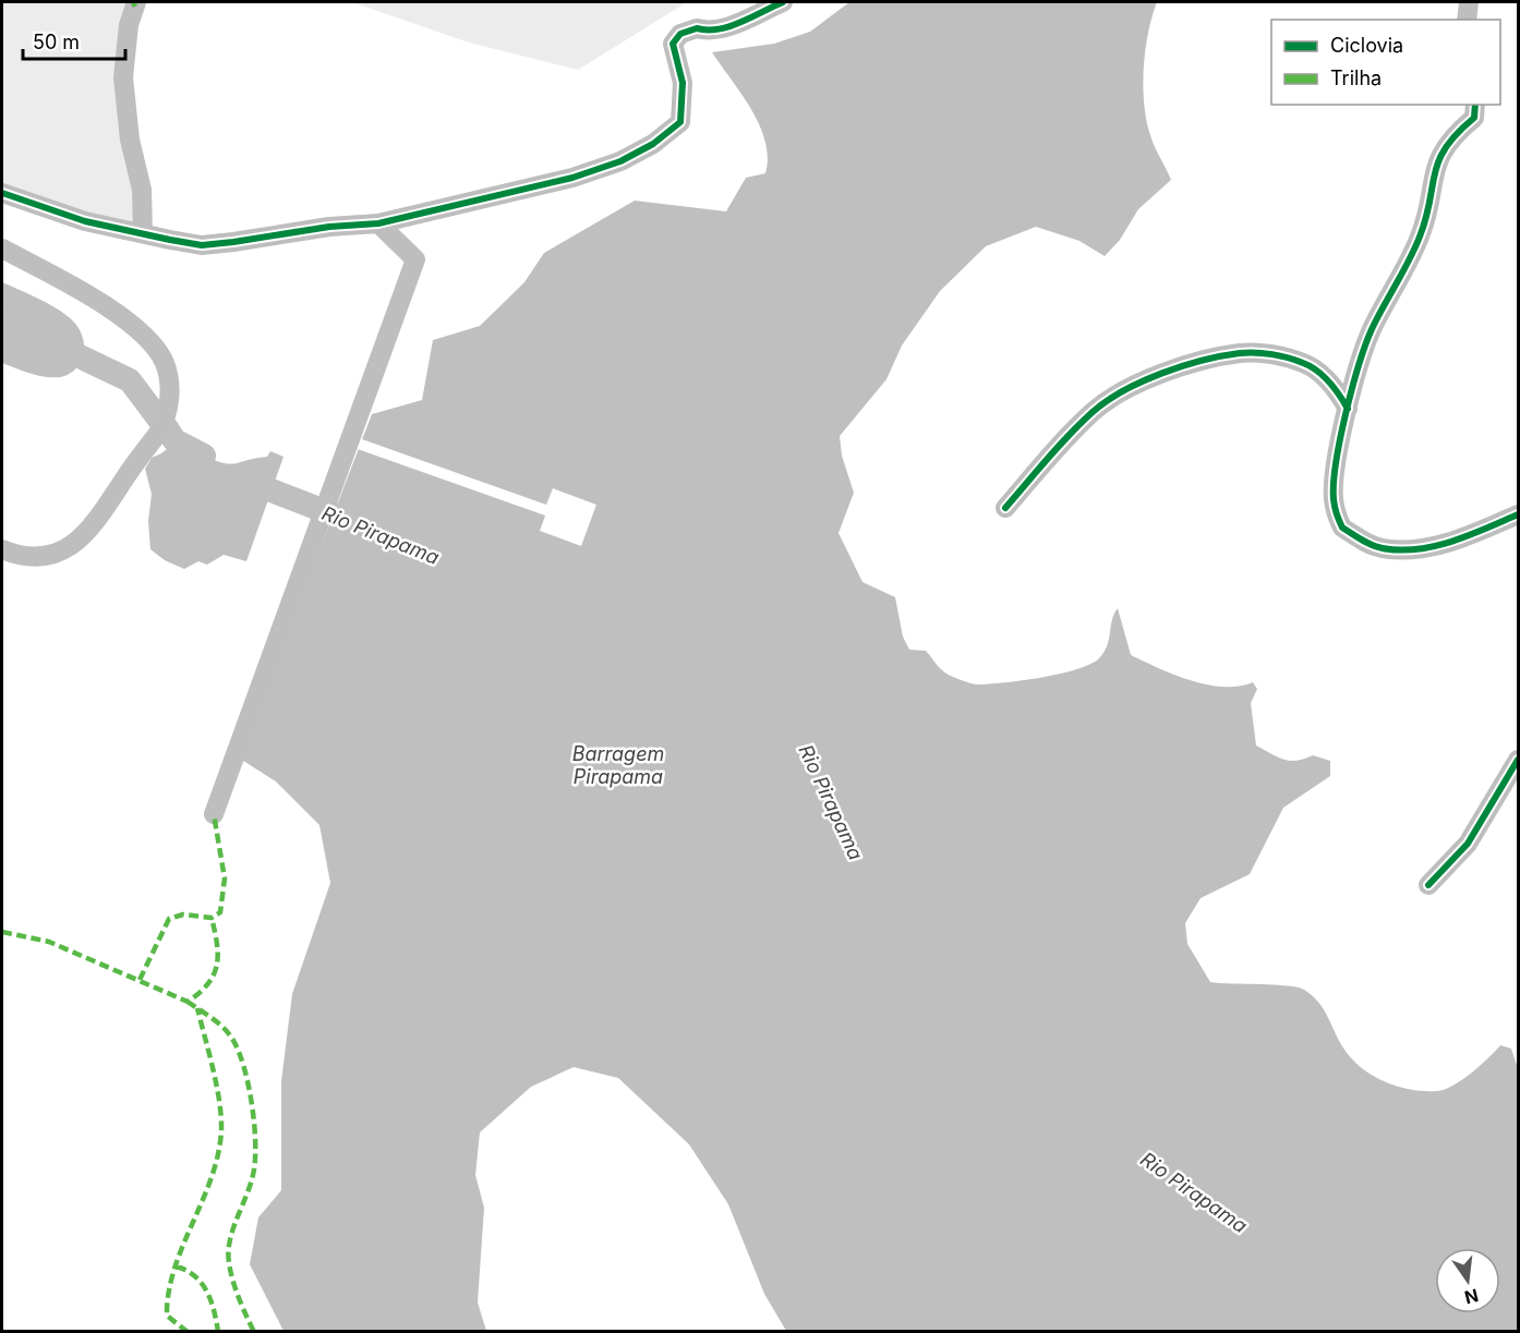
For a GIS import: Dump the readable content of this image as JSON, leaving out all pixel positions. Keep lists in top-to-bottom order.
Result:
{
  "water": ["Rio Pirapama", "Barragem Pirapama"],
  "legend": ["Ciclovia", "Trilha"],
  "scale_bar": "50 m",
  "north": "bottom"
}
